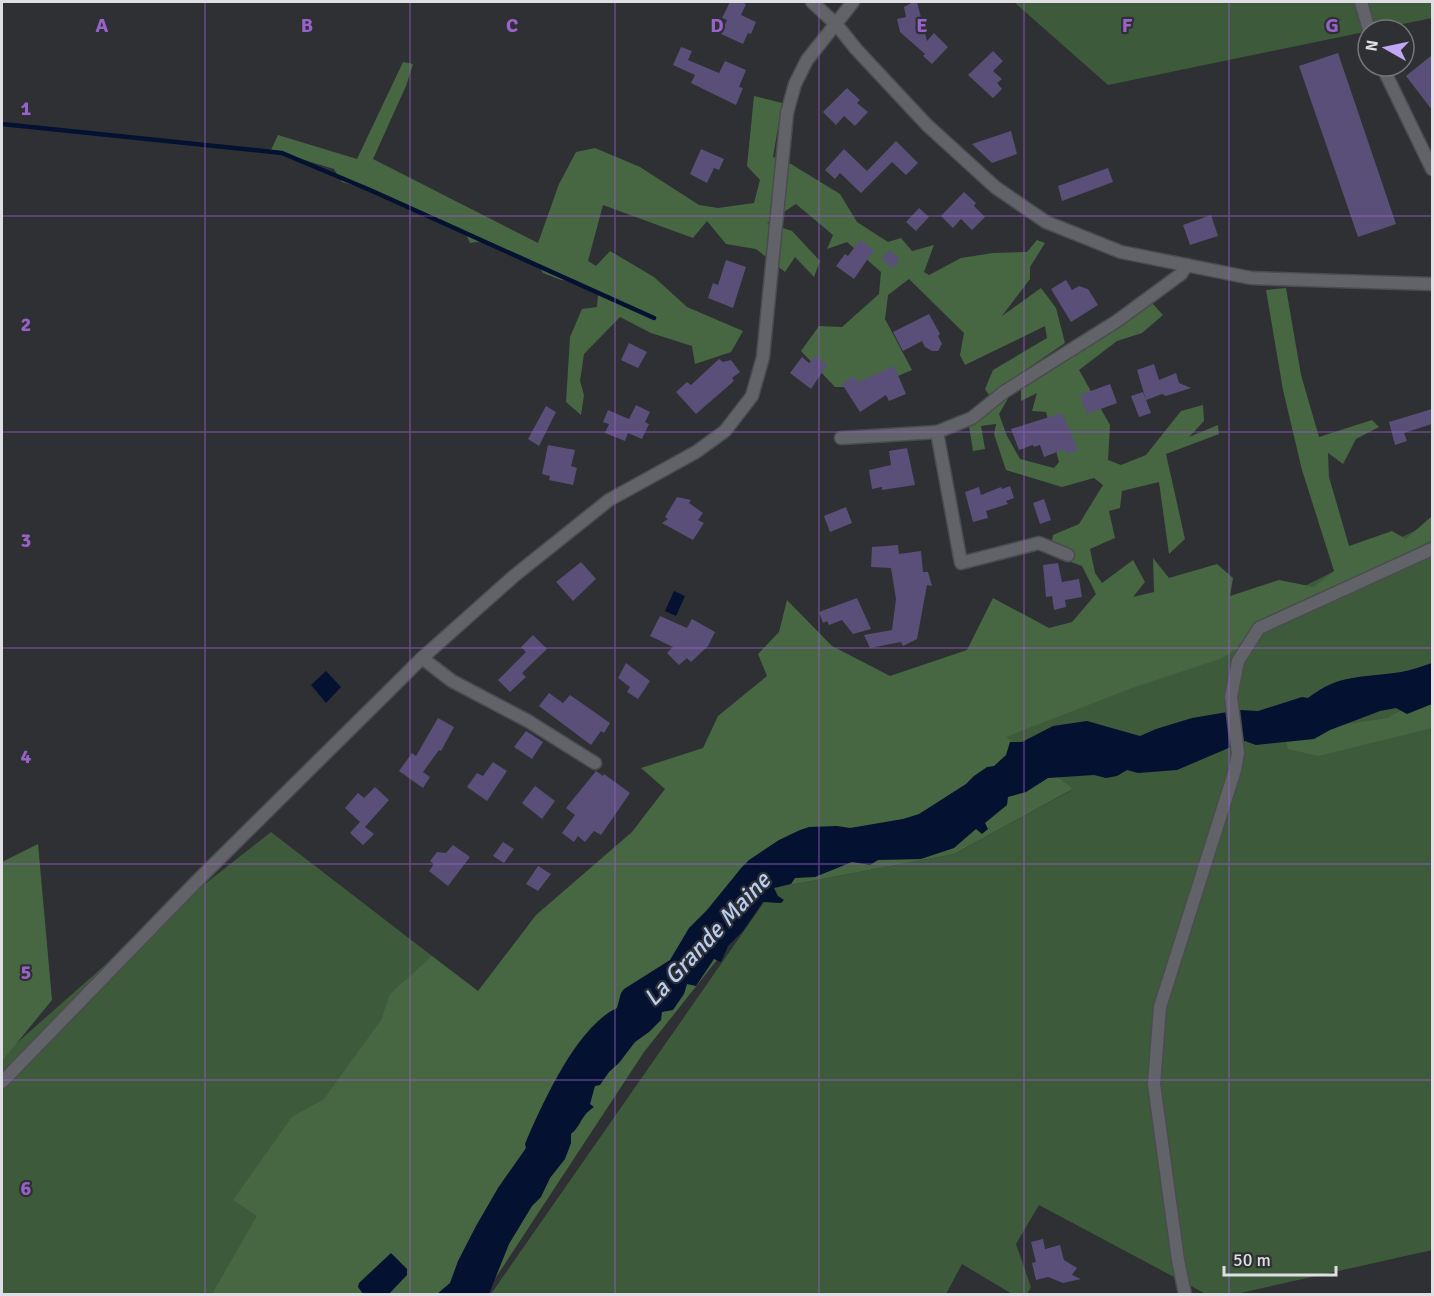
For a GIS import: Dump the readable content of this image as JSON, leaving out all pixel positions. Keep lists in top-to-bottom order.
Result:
{
  "water": ["La Grande Maine"],
  "scale_bar": "50 m",
  "north": "left",
  "grid": {
    "columns": [
      "A",
      "B",
      "C",
      "D",
      "E",
      "F",
      "G"
    ],
    "rows": [
      "1",
      "2",
      "3",
      "4",
      "5",
      "6"
    ]
  }
}
